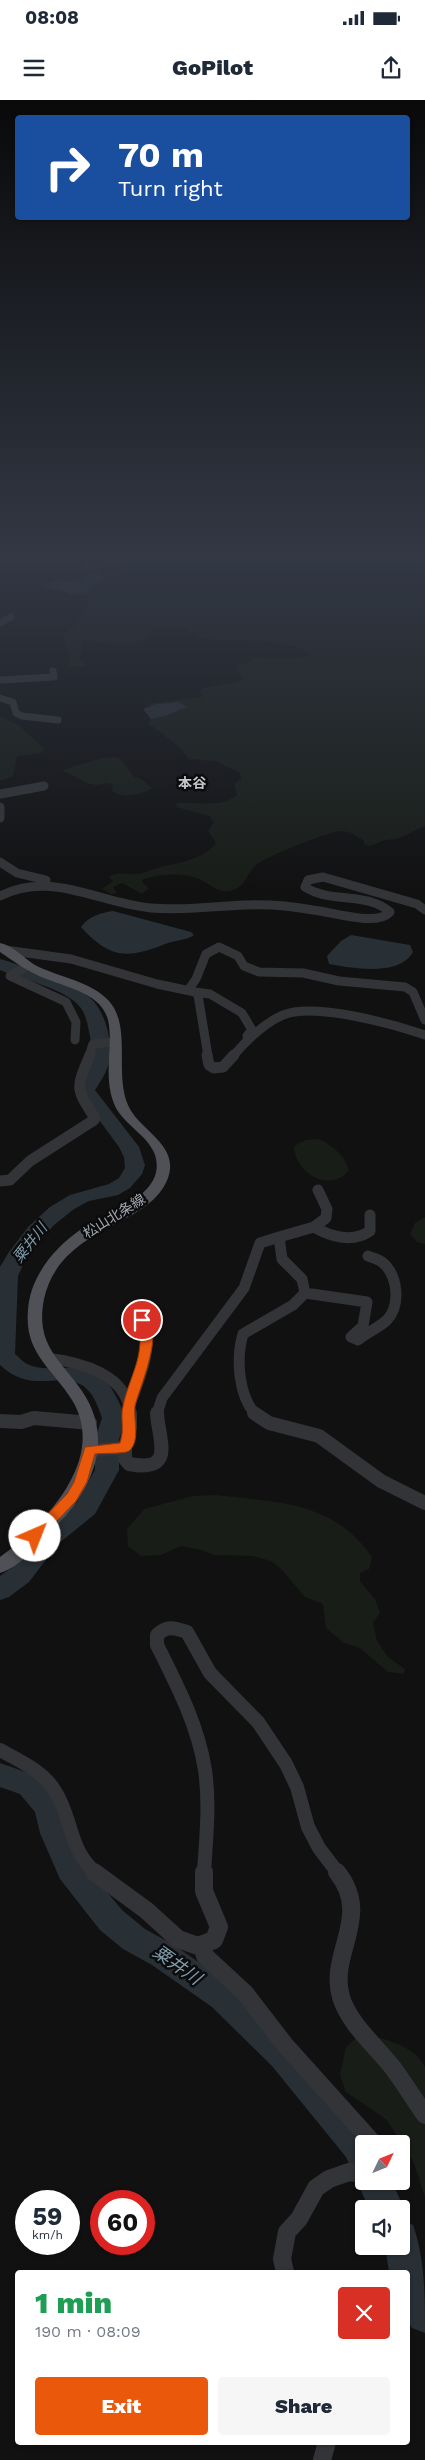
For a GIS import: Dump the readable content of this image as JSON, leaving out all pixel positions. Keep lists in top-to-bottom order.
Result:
{
  "streets": {
    "main road": ["松山北条線"]
  },
  "districts": ["本谷"],
  "water": ["粟井川"],
  "north": "top right",
  "page": {
    "status": "08:08",
    "header": "GoPilot",
    "turn": ["70 m", "Turn right"],
    "speed": "59 km/h",
    "limit": "60",
    "heading": ["1 min", "190 m · 08:09"],
    "buttons": ["Exit", "Share"]
  }
}
